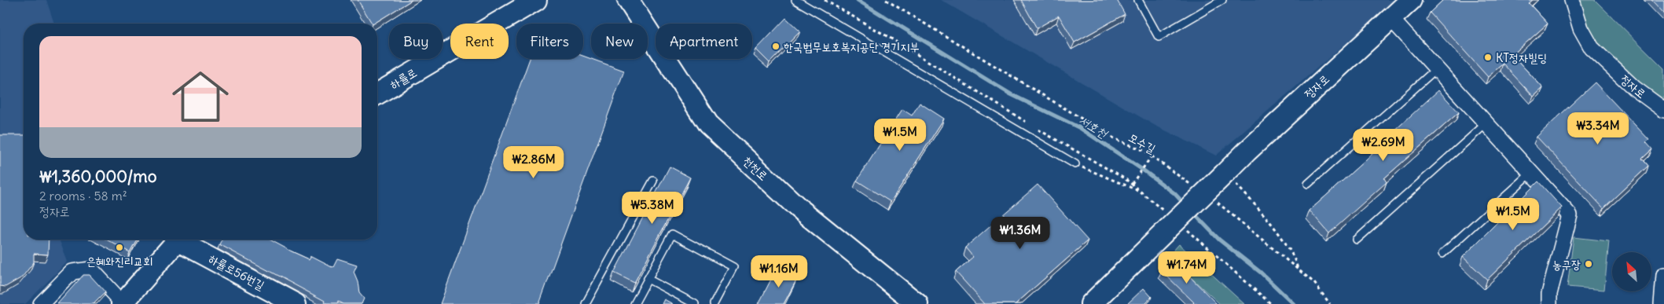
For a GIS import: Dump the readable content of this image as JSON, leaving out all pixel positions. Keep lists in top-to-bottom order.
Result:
{
  "streets": {
    "street": [
      "하률로",
      "정자로",
      "천천로",
      "하률로56번길"
    ],
    "path": ["모수길"]
  },
  "water": ["서호천"],
  "places": [
    "한국법무보호복지공단 경기지부",
    "KT정자빌딩",
    "은혜와진리교회",
    "농구장"
  ],
  "north": "top left",
  "page": {
    "chip": [
      "Buy",
      "Rent",
      "Filters",
      "New",
      "Apartment"
    ],
    "list": [
      {
        "name": "₩1,360,000/mo",
        "note": "2 rooms · 58 m² · 정자로"
      }
    ],
    "price": [
      "₩3.34M",
      "₩1.5M",
      "₩2.69M",
      "₩2.86M",
      "₩5.38M",
      "₩1.5M",
      "₩1.36M",
      "₩1.74M",
      "₩1.16M"
    ]
  }
}
